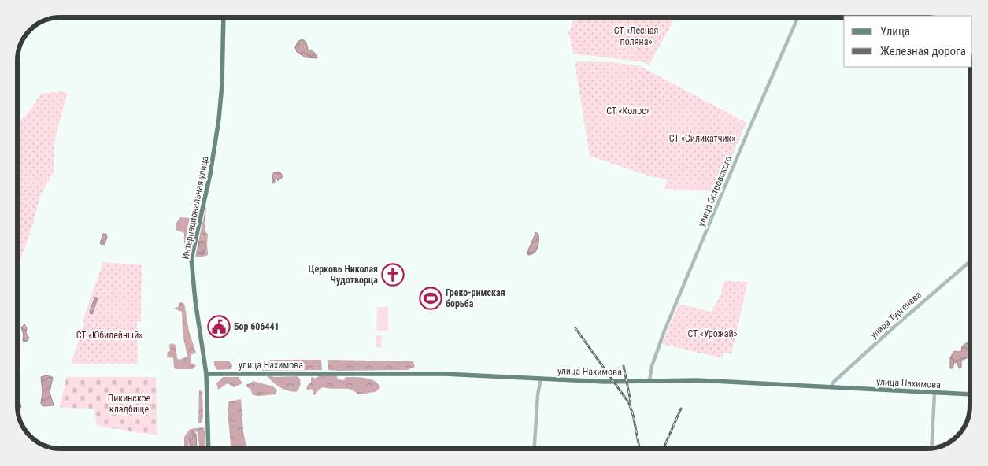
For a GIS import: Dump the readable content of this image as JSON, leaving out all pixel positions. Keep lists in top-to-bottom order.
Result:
{
  "streets": {
    "main road": ["Интернациональная улица", "улица Нахимова"],
    "street": ["улица Островского", "улица Тургенева"]
  },
  "crossings": [
    ["улица Островского", "улица Нахимова"],
    ["Интернациональная улица", "улица Нахимова"],
    ["улица Тургенева", "улица Нахимова"]
  ],
  "parks": [
    "СТ «Лесная поляна»",
    "СТ «Колос»",
    "СТ «Силикатчик»",
    "СТ «Урожай»",
    "СТ «Юбилейный»",
    "Пикинское кладбище"
  ],
  "places": {
    "church": ["Церковь Николая Чудотворца"],
    "sports": ["Греко-римская борьба"],
    "public building": ["Бор 606441"]
  },
  "legend": ["Улица", "Железная дорога"]
}
